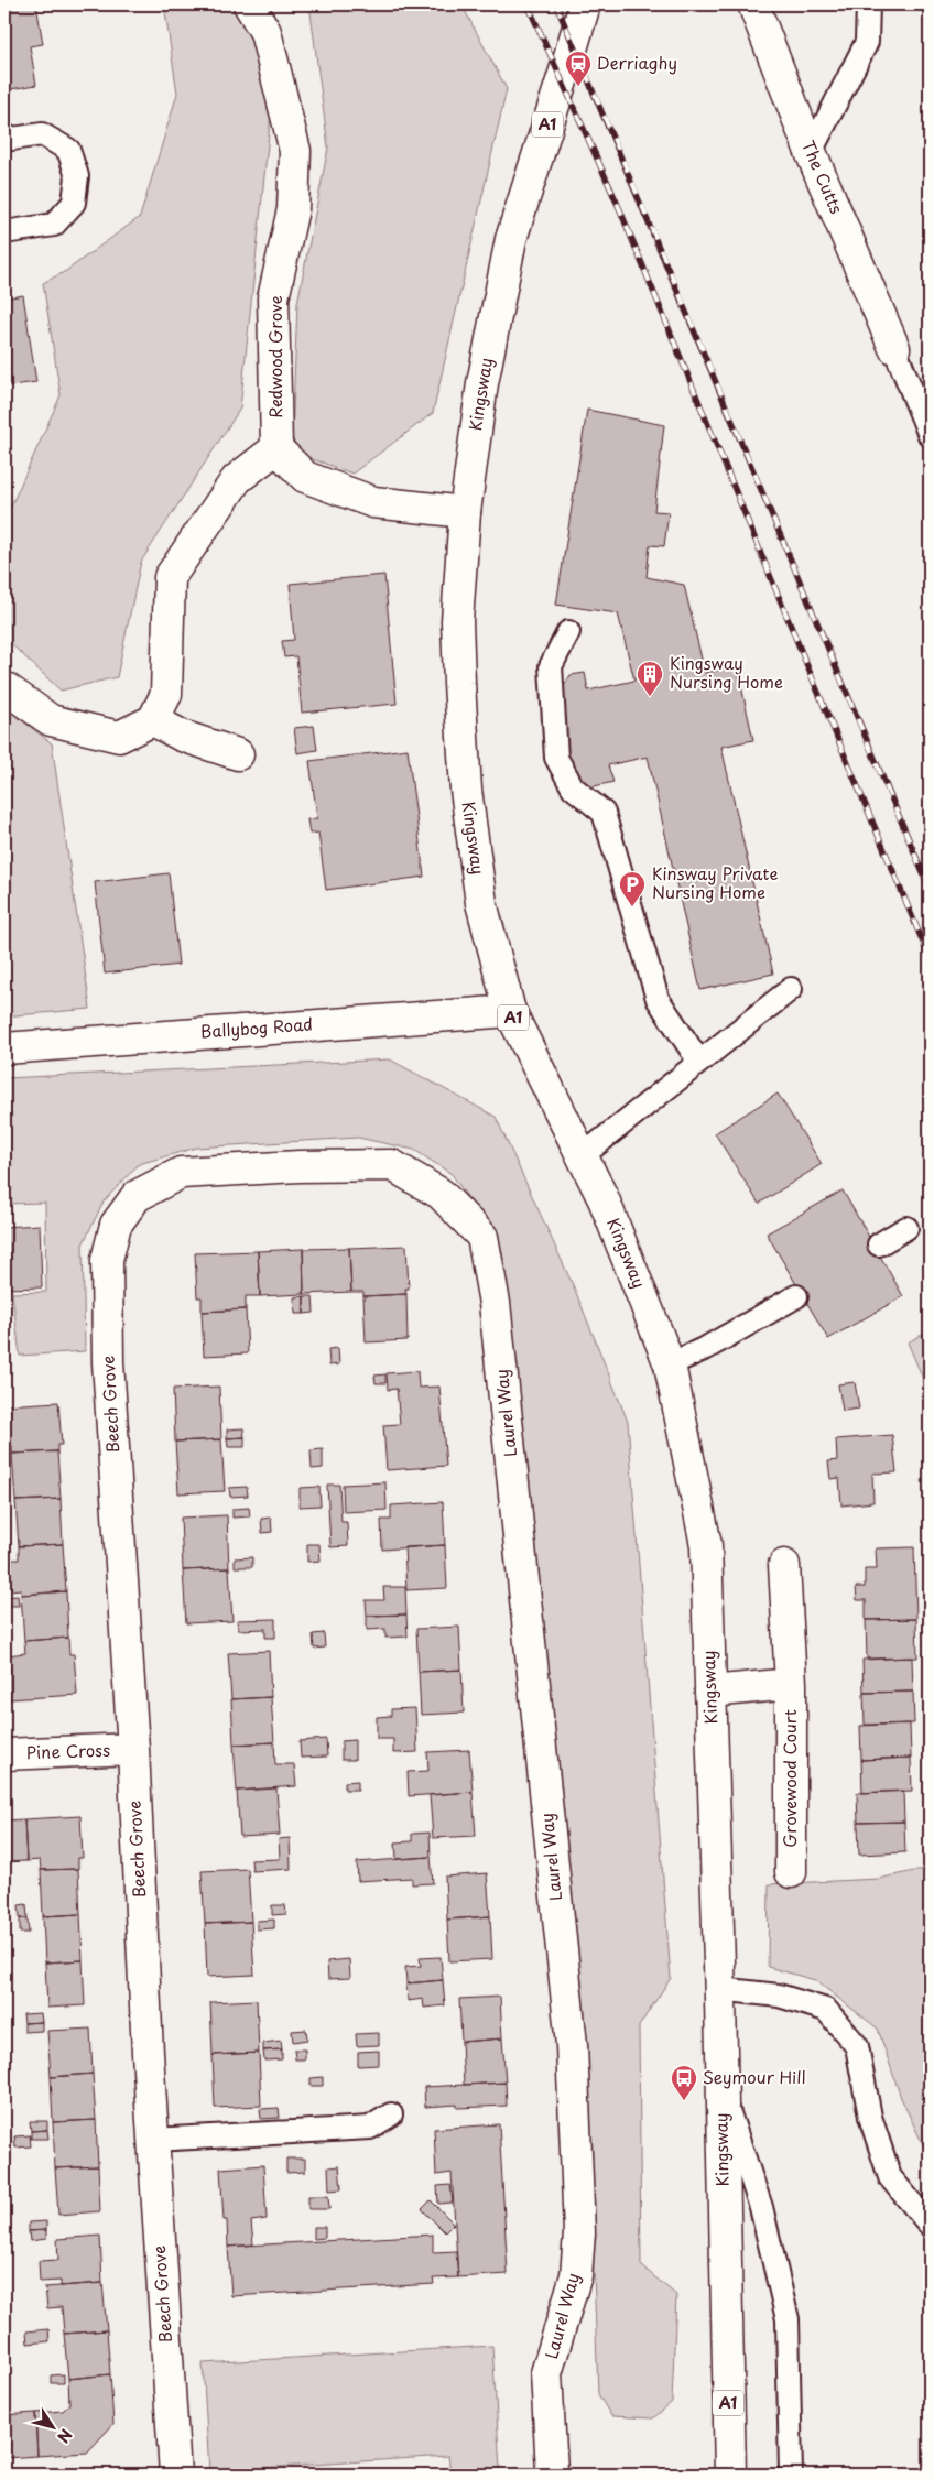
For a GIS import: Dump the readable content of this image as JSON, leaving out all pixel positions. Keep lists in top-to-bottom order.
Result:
{
  "streets": {
    "street": [
      "A1",
      "The Cutts",
      "Redwood Grove",
      "Kingsway",
      "Ballybog Road",
      "Beech Grove",
      "Laurel Way",
      "Pine Cross",
      "Grovewood Court"
    ]
  },
  "crossings": [
    ["Kingsway", "Ballybog Road"],
    ["Kingsway", "Grovewood Court"],
    ["Beech Grove", "Laurel Way"],
    ["Beech Grove", "Pine Cross"]
  ],
  "places": {
    "station": ["Derriaghy"],
    "building": ["Kingsway Nursing Home"],
    "parking": ["Kinsway Private Nursing Home"],
    "bus stop": ["Seymour Hill"]
  },
  "north": "bottom right"
}
